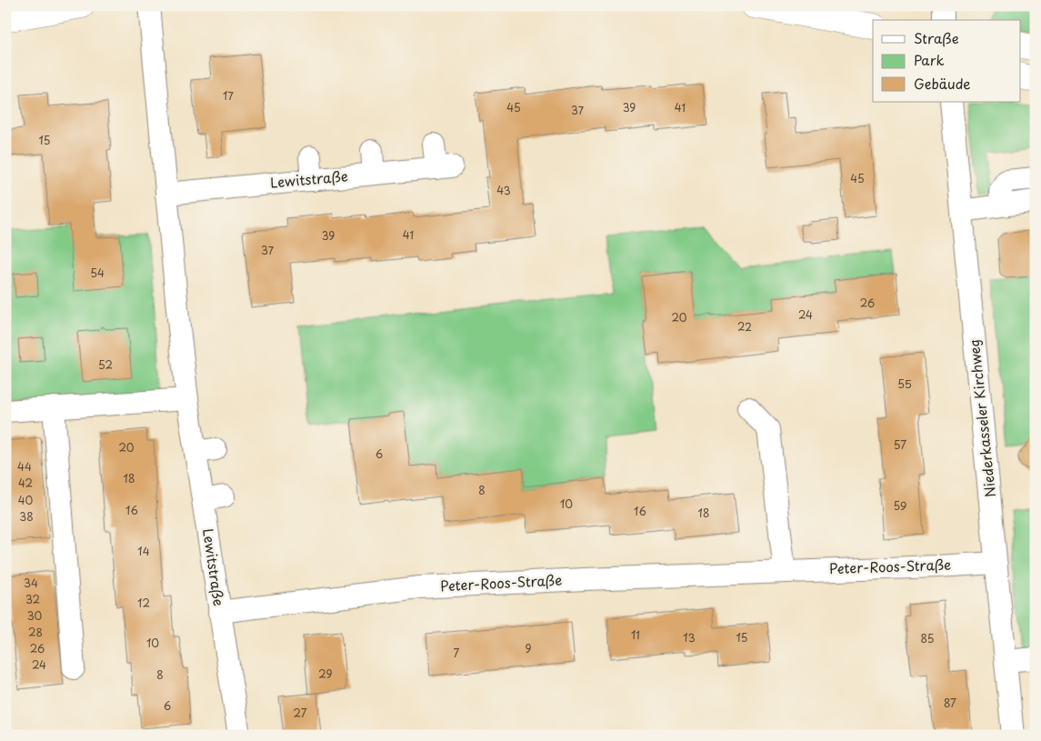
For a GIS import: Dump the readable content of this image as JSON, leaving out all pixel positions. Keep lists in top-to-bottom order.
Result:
{
  "streets": {
    "street": ["Lewitstraße", "Niederkasseler Kirchweg", "Peter-Roos-Straße"]
  },
  "crossings": [
    ["Lewitstraße", "Peter-Roos-Straße"],
    ["Niederkasseler Kirchweg", "Peter-Roos-Straße"]
  ],
  "house_numbers": [
    "17",
    "45",
    "39",
    "41",
    "37",
    "15",
    "45",
    "43",
    "41",
    "39",
    "37",
    "54",
    "26",
    "24",
    "20",
    "22",
    "52",
    "55",
    "57",
    "20",
    "6",
    "44",
    "18",
    "42",
    "8",
    "40",
    "10",
    "59",
    "16",
    "16",
    "18",
    "38",
    "14",
    "34",
    "32",
    "12",
    "30",
    "28",
    "11",
    "13",
    "15",
    "85",
    "10",
    "26",
    "9",
    "7",
    "24",
    "29",
    "8",
    "87",
    "6",
    "27"
  ],
  "legend": ["Straße", "Park", "Gebäude"]
}
